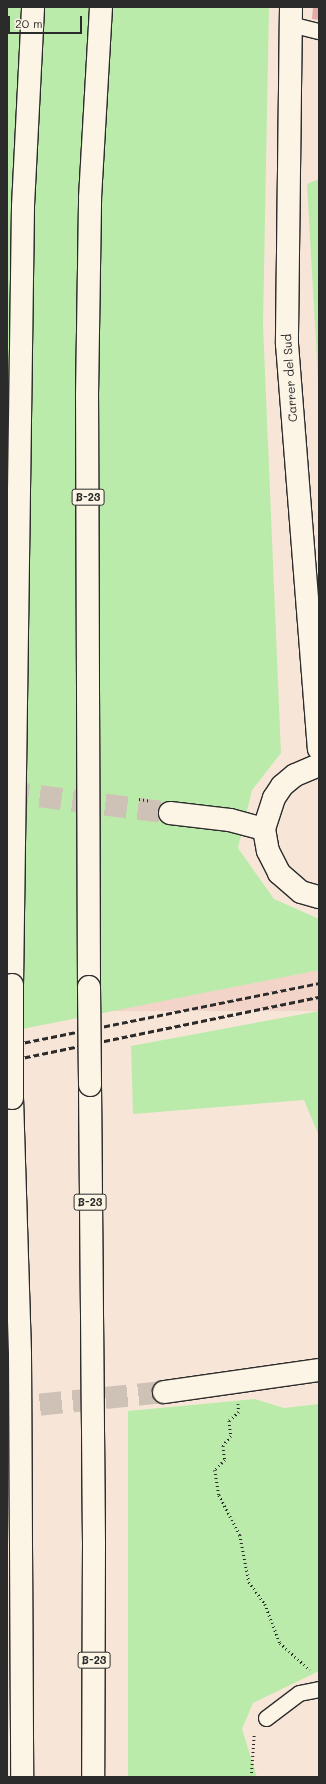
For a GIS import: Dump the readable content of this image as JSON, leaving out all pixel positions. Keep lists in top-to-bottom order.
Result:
{
  "streets": {
    "main road": ["Carrer del Sud", "B-23"]
  },
  "scale_bar": "20 m"
}
